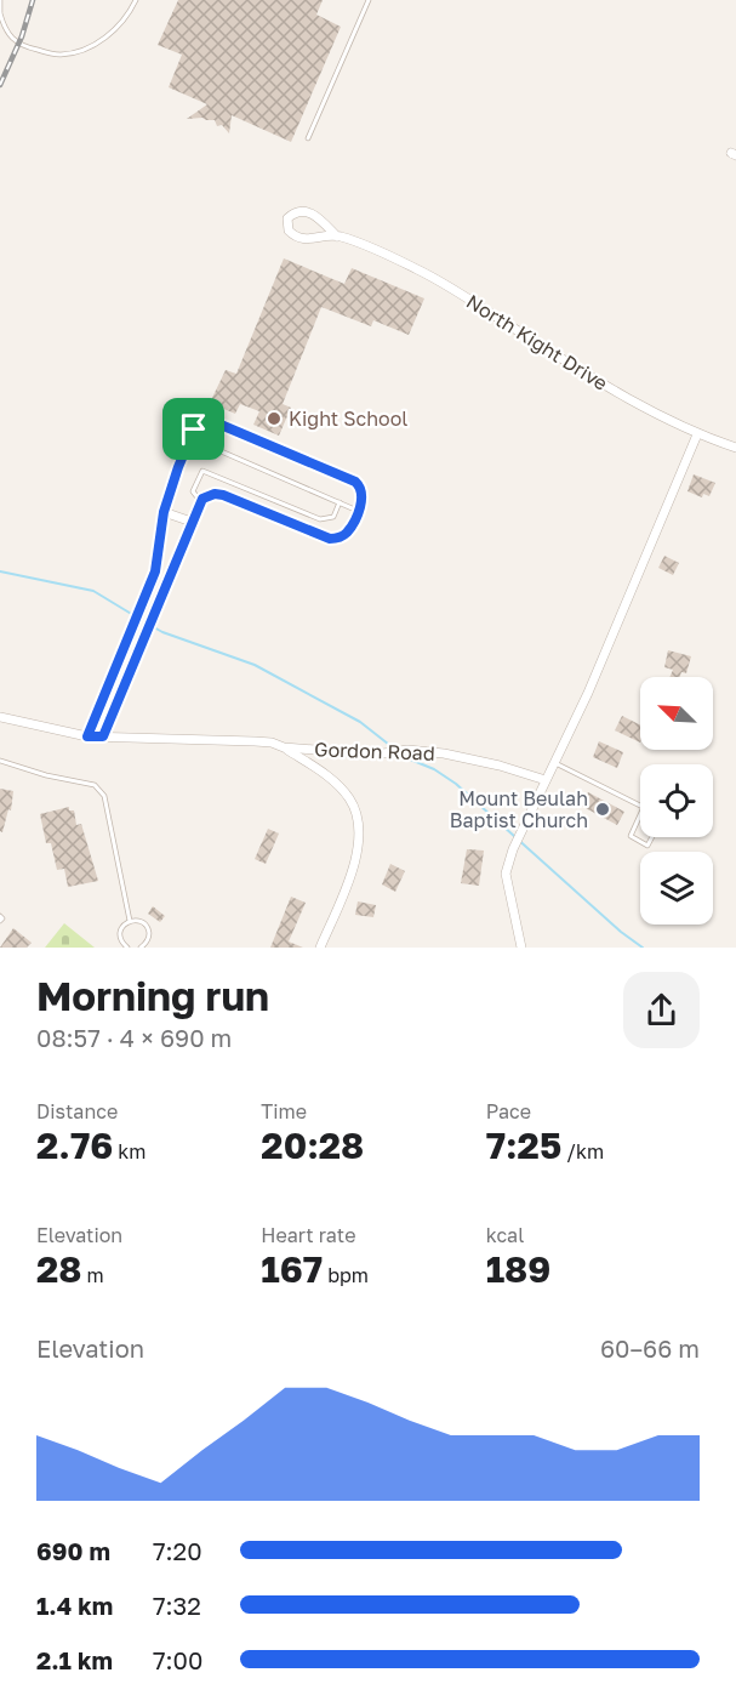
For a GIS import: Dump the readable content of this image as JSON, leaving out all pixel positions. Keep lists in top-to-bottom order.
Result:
{
  "streets": {
    "street": ["North Kight Drive", "Gordon Road"]
  },
  "places": ["Kight School", "Mount Beulah Baptist Church"],
  "north": "top left",
  "page": {
    "heading": ["Morning run", "08:57 · 4 × 690 m"],
    "stats": [
      ["Distance", "2.76 km"],
      ["Time", "20:28"],
      ["Pace", "7:25 /km"],
      ["Elevation", "28 m"],
      ["Heart rate", "167 bpm"],
      ["kcal", "189"]
    ],
    "chart": ["Elevation", "60–66 m"],
    "list": [
      {
        "name": "690 m",
        "note": "7:20"
      },
      {
        "name": "1.4 km",
        "note": "7:32"
      },
      {
        "name": "2.1 km",
        "note": "7:00"
      }
    ]
  }
}
